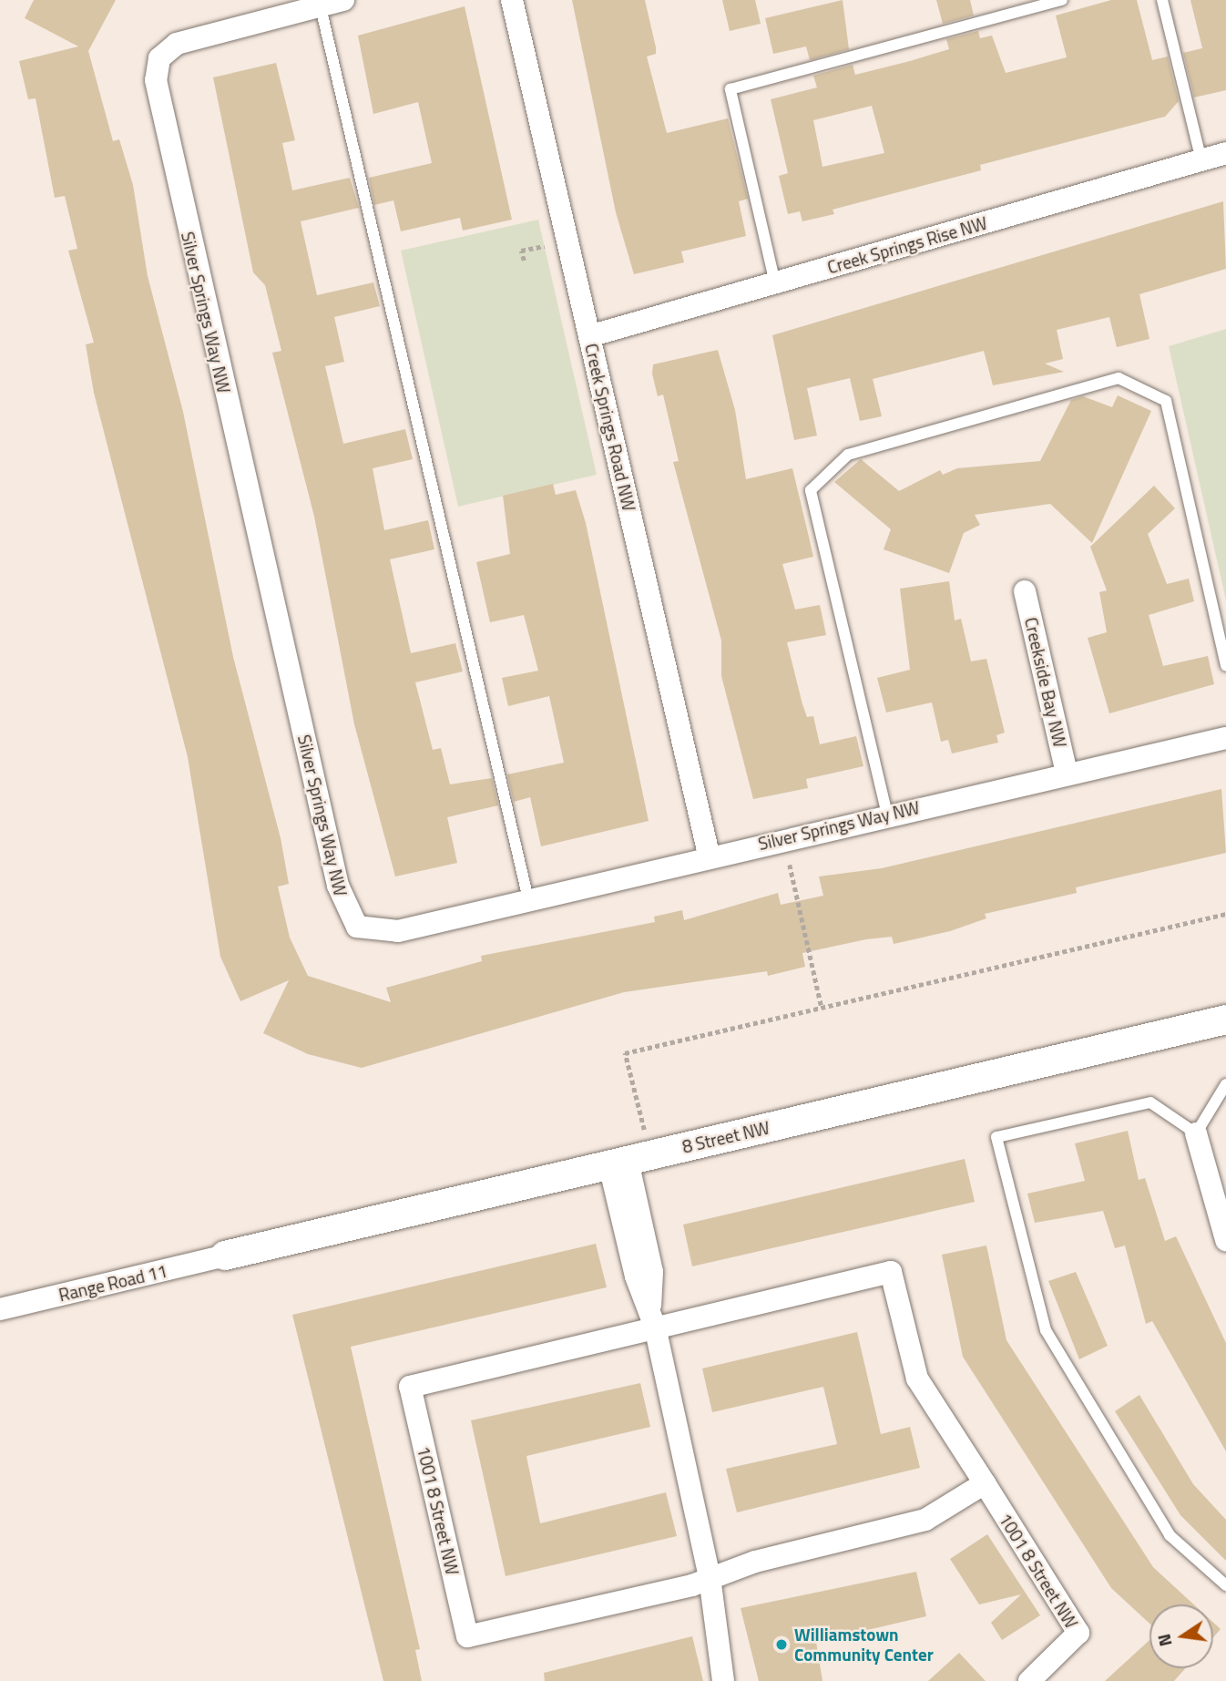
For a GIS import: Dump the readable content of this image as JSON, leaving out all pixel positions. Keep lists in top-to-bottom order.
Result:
{
  "streets": {
    "street": [
      "Creek Springs Rise NW",
      "Silver Springs Way NW",
      "Creek Springs Road NW",
      "Creekside Bay NW",
      "8 Street NW",
      "Range Road 11",
      "1001 8 Street NW"
    ]
  },
  "crossings": [
    ["Creek Springs Rise NW", "Creek Springs Road NW"],
    ["Silver Springs Way NW", "Creek Springs Road NW"],
    ["Silver Springs Way NW", "Creekside Bay NW"],
    ["8 Street NW", "Range Road 11"]
  ],
  "places": ["Williamstown Community Center"],
  "north": "left"
}
